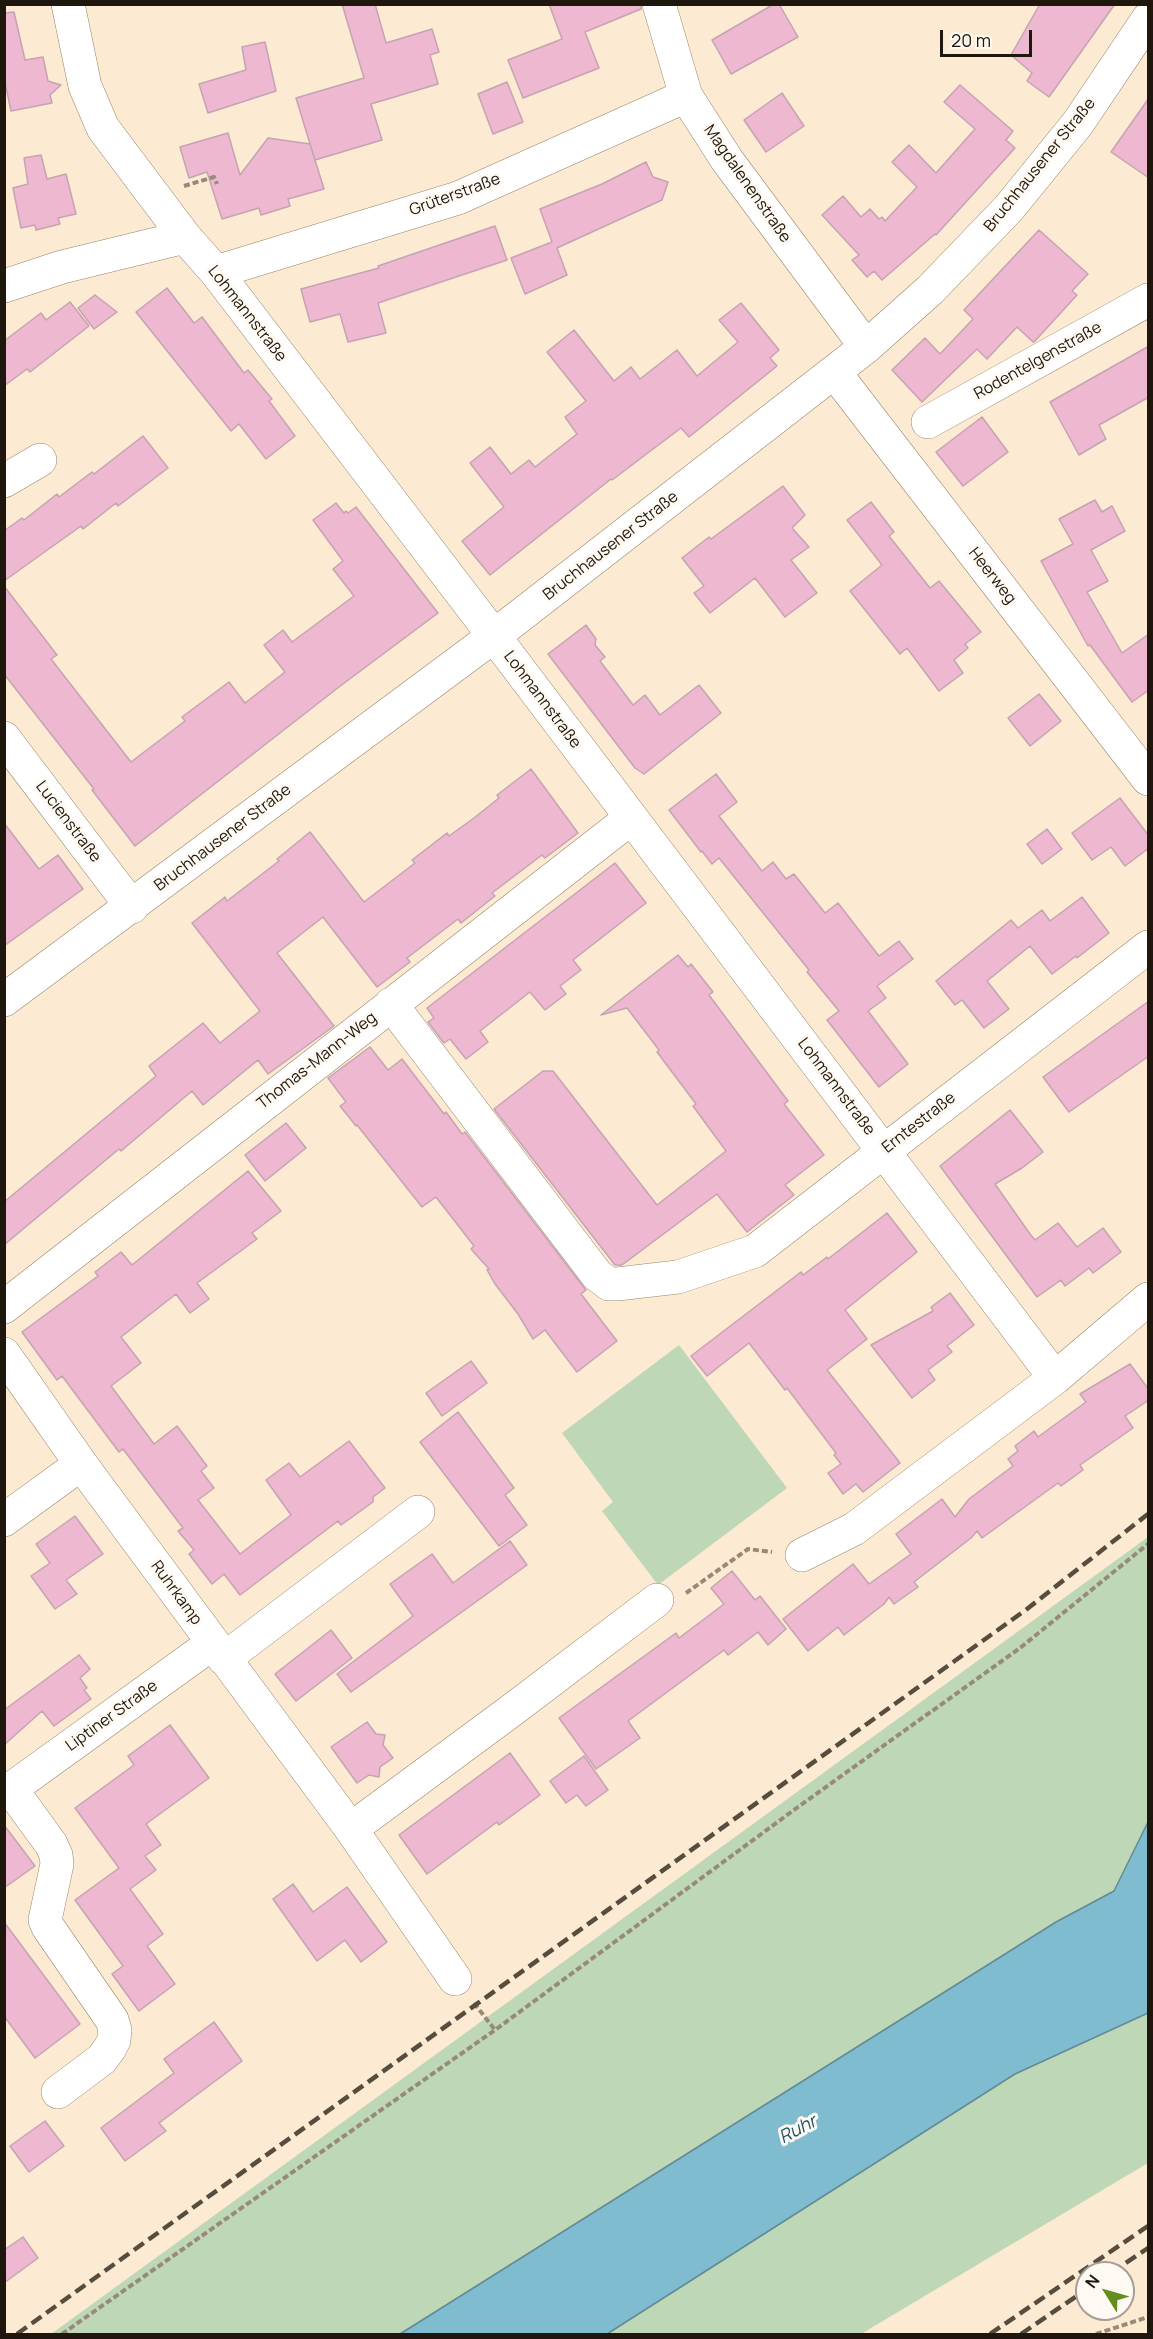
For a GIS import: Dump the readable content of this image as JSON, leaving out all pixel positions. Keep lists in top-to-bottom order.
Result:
{
  "streets": {
    "street": [
      "Bruchhausener Straße",
      "Magdalenenstraße",
      "Grüterstraße",
      "Lohmannstraße",
      "Rodentelgenstraße",
      "Heerweg",
      "Lucienstraße",
      "Thomas-Mann-Weg",
      "Erntestraße",
      "Ruhrkamp",
      "Liptiner Straße"
    ]
  },
  "crossings": [
    ["Bruchhausener Straße", "Magdalenenstraße"],
    ["Bruchhausener Straße", "Lohmannstraße"],
    ["Bruchhausener Straße", "Heerweg"],
    ["Bruchhausener Straße", "Lucienstraße"],
    ["Magdalenenstraße", "Grüterstraße"],
    ["Grüterstraße", "Lohmannstraße"],
    ["Lohmannstraße", "Thomas-Mann-Weg"],
    ["Lohmannstraße", "Erntestraße"],
    ["Thomas-Mann-Weg", "Erntestraße"],
    ["Ruhrkamp", "Liptiner Straße"]
  ],
  "water": ["Ruhr"],
  "scale_bar": "20 m",
  "north": "top left"
}
